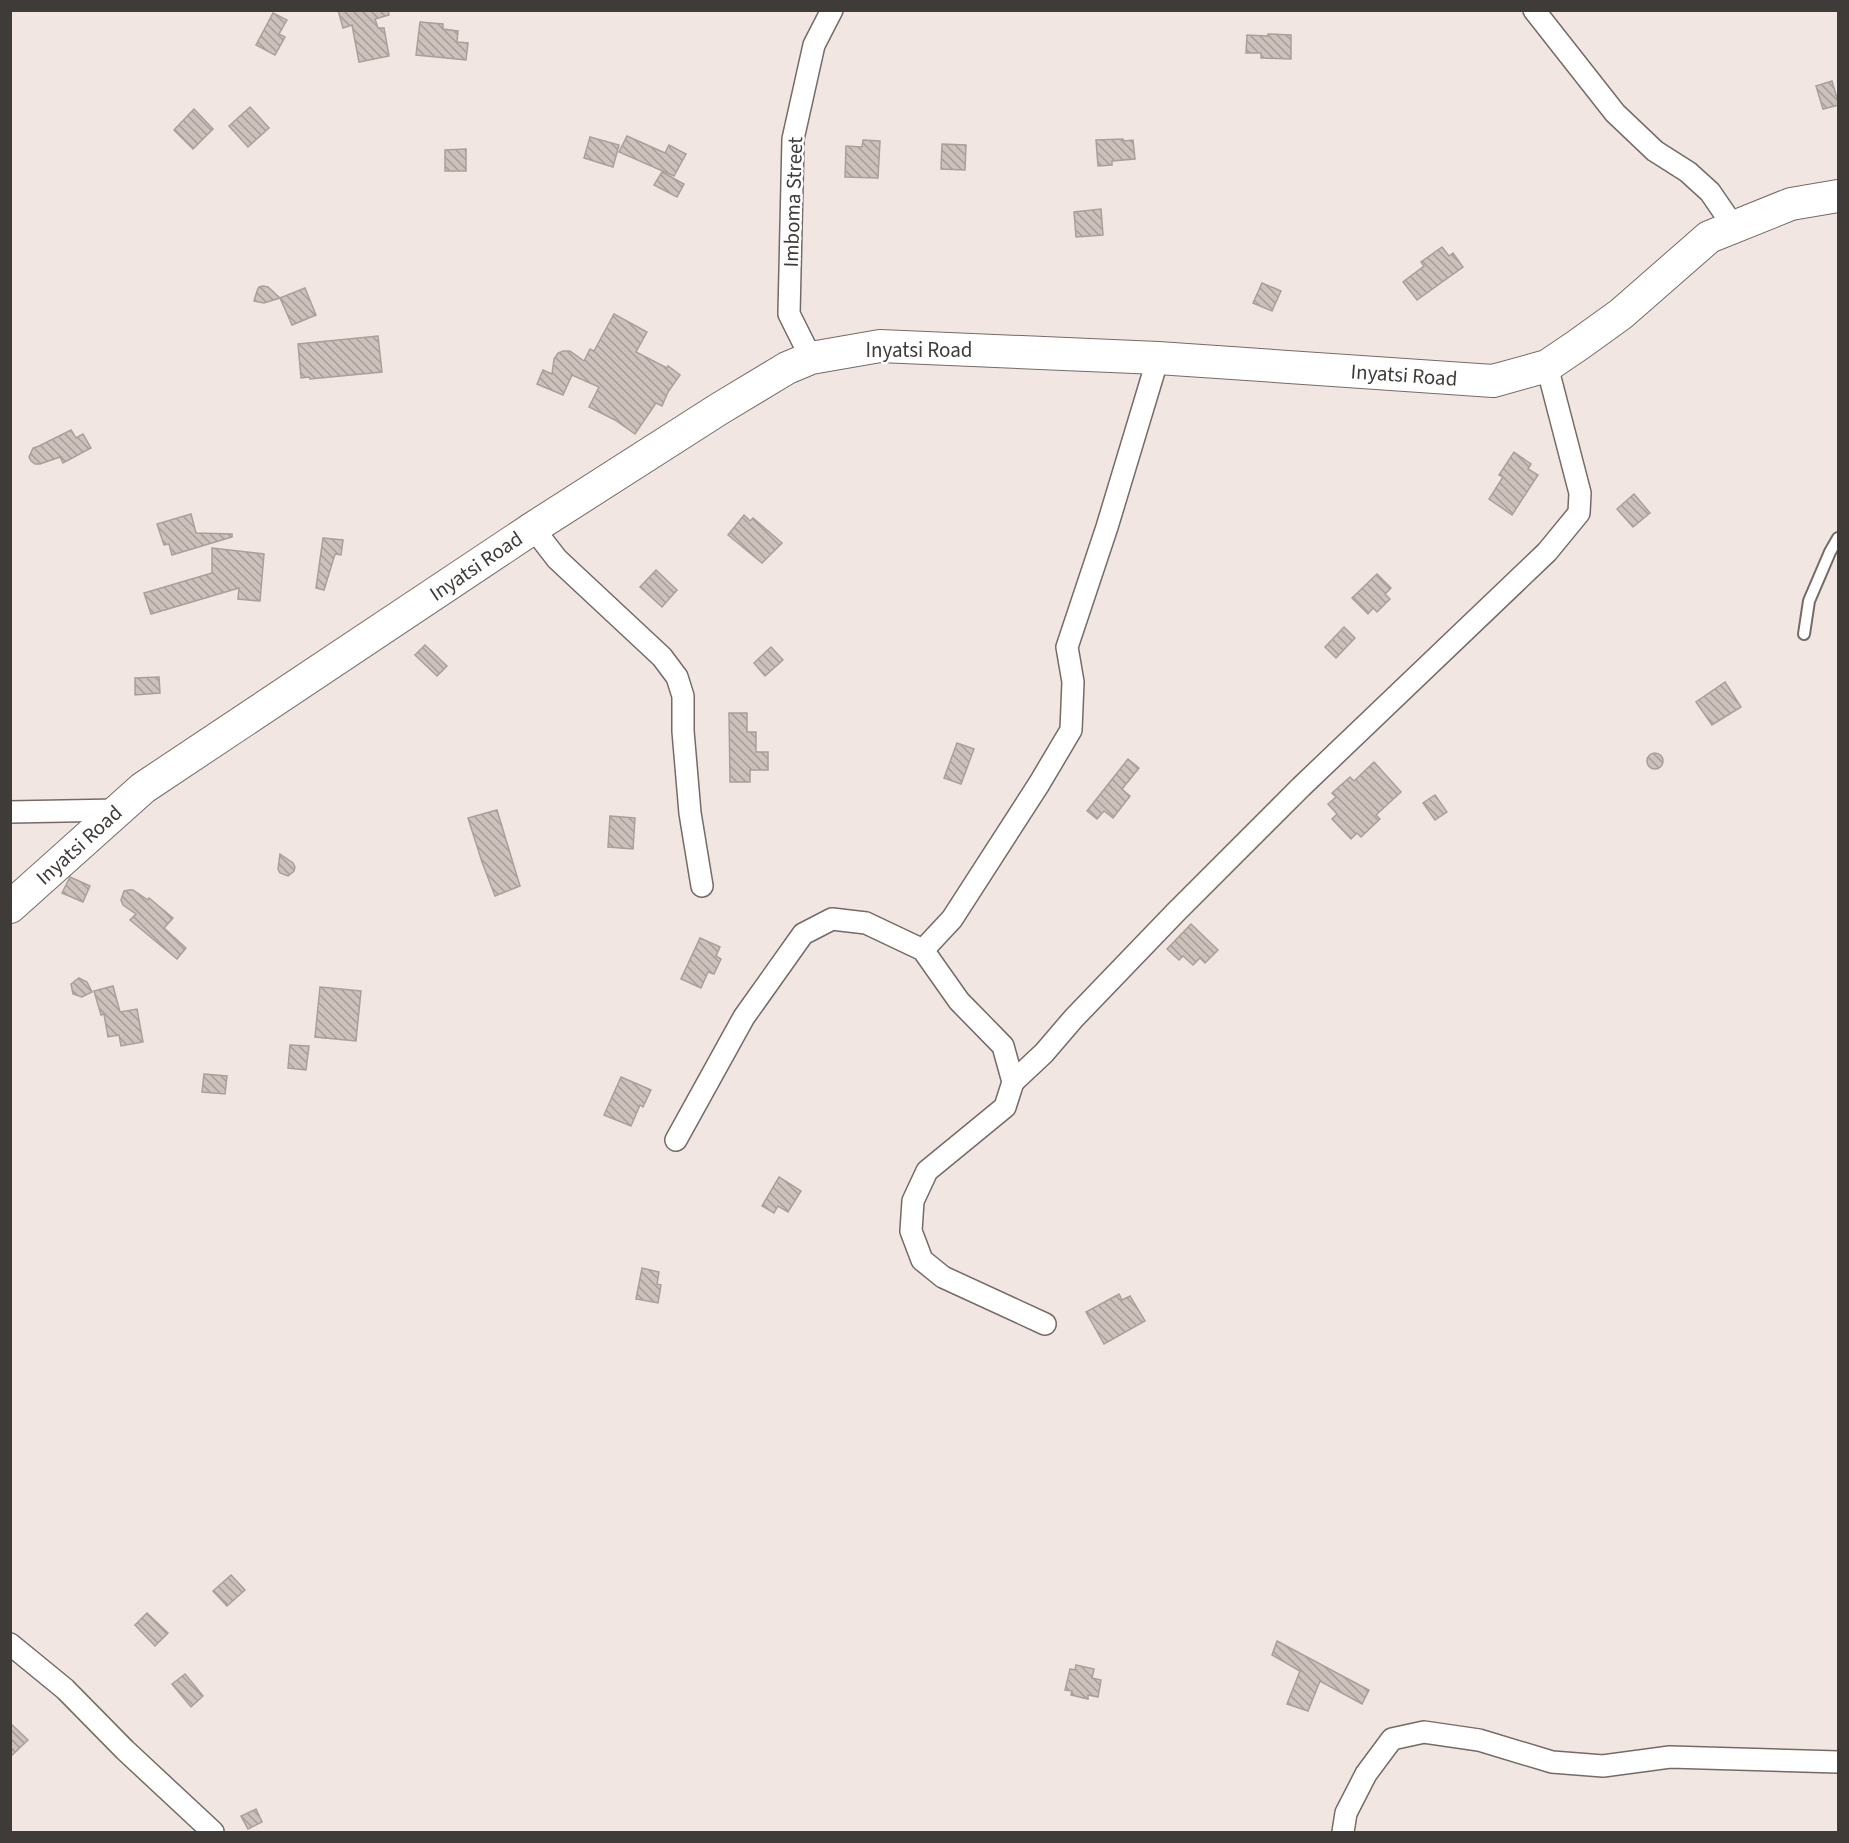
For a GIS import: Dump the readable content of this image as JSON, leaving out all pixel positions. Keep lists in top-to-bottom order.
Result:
{
  "streets": {
    "street": ["Imboma Street", "Inyatsi Road"]
  },
  "crossings": [
    ["Imboma Street", "Inyatsi Road"]
  ]
}
